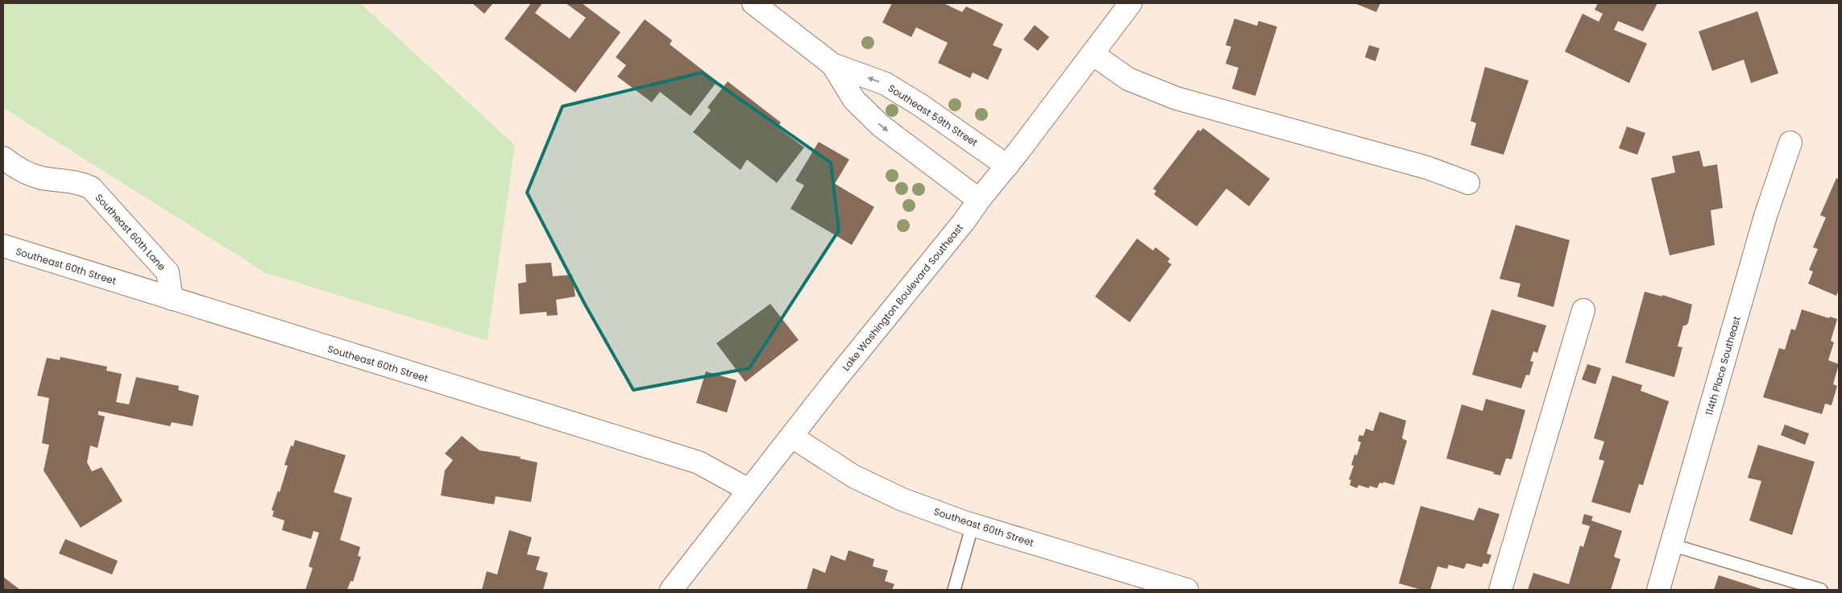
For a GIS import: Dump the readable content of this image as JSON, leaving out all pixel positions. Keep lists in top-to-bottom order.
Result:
{
  "streets": {
    "street": [
      "Southeast 59th Street",
      "Southeast 60th Lane",
      "Southeast 60th Street",
      "Lake Washington Boulevard Southeast",
      "114th Place Southeast"
    ]
  },
  "crossings": [
    ["Southeast 59th Street", "Lake Washington Boulevard Southeast"],
    ["Southeast 60th Lane", "Southeast 60th Street"],
    ["Southeast 60th Street", "Lake Washington Boulevard Southeast"]
  ]
}
